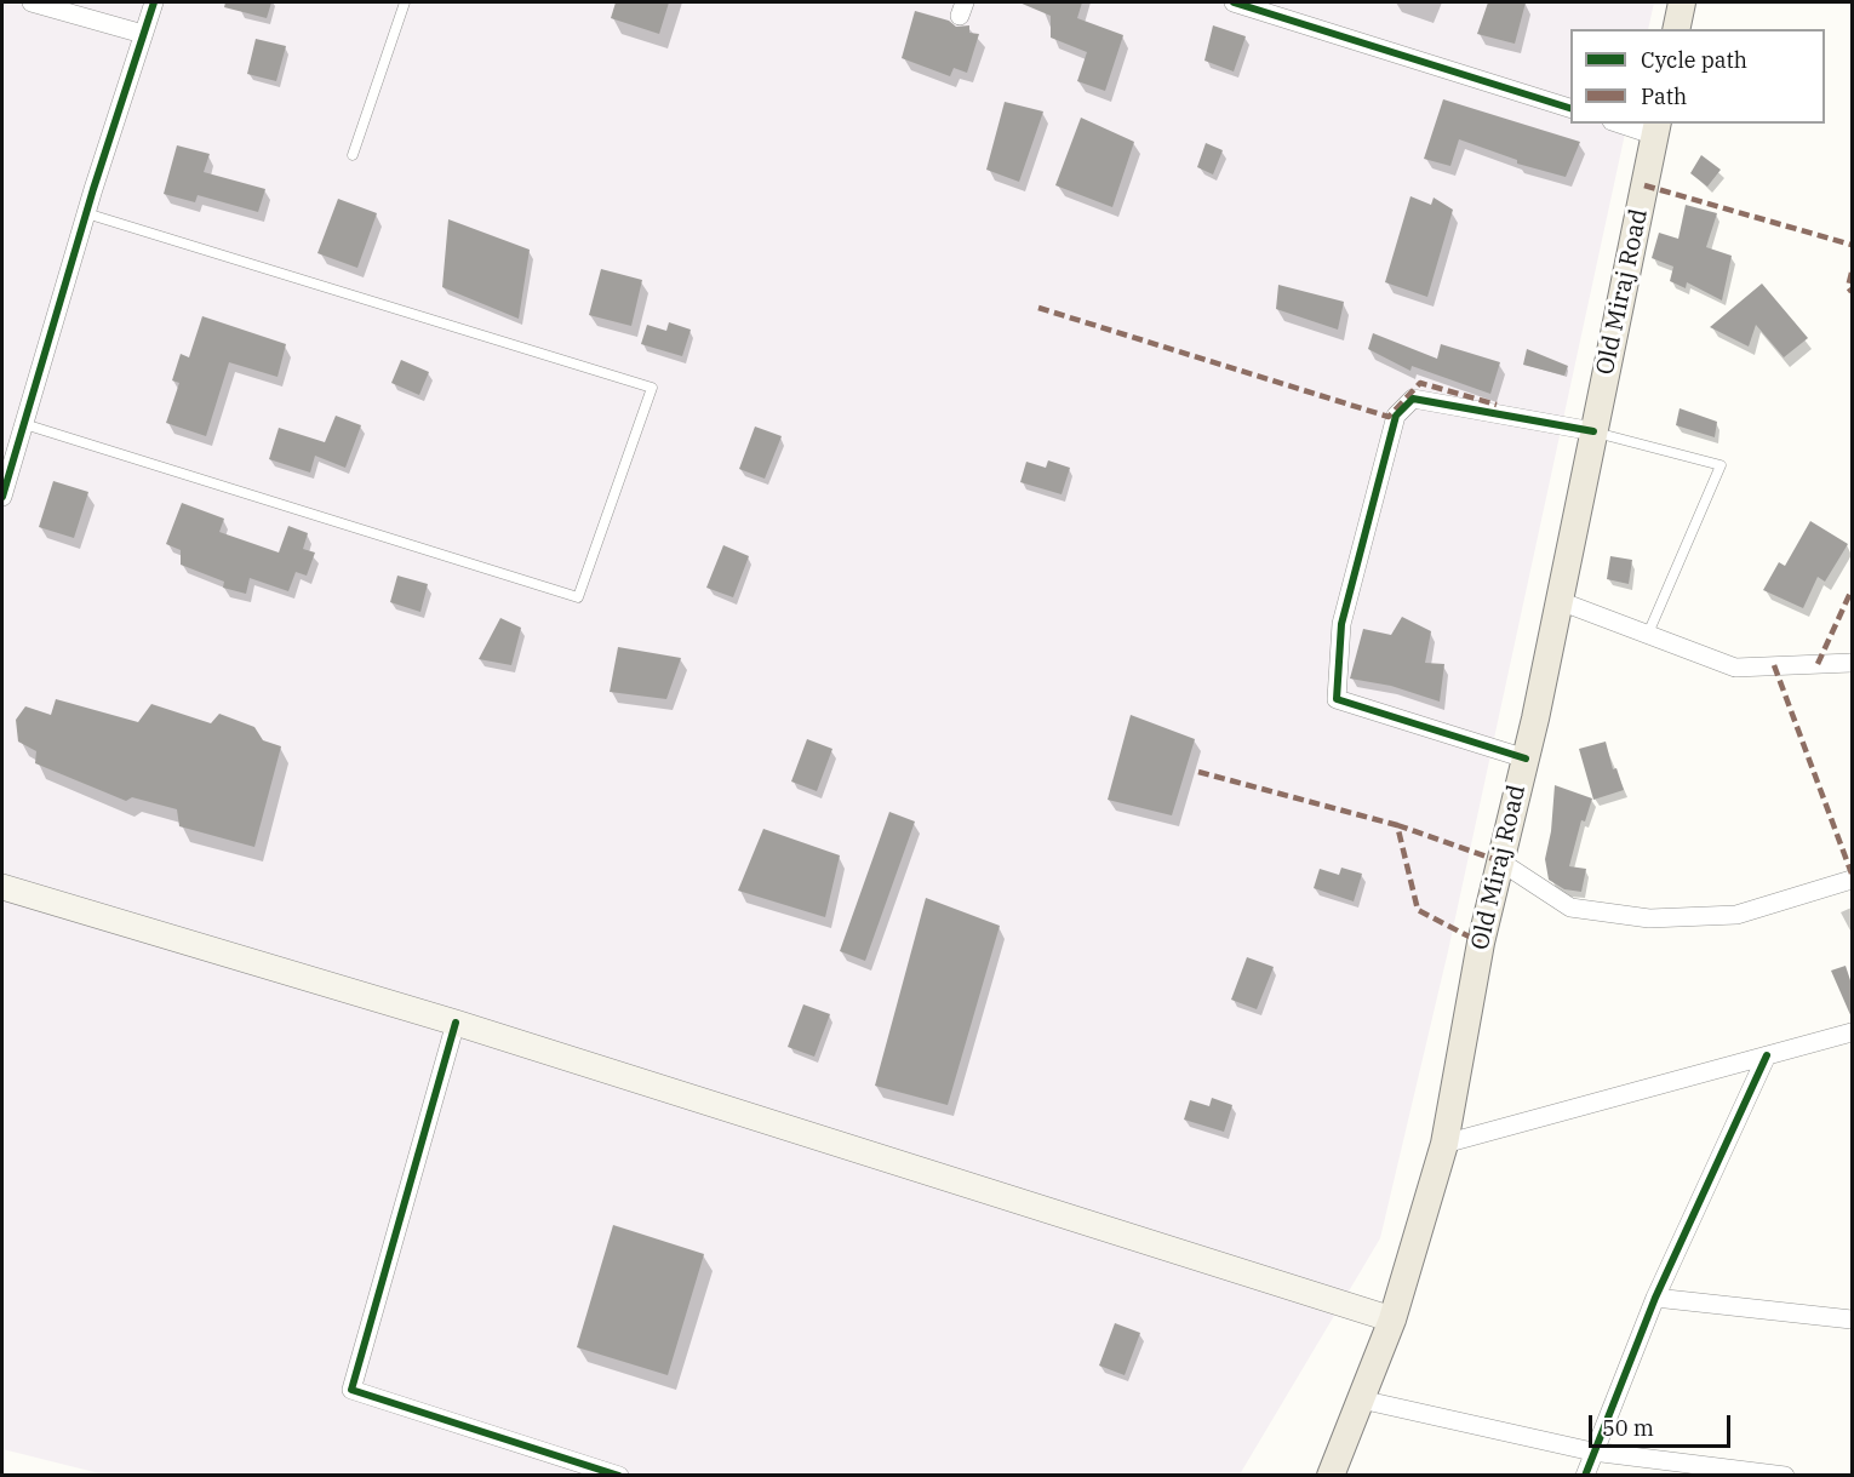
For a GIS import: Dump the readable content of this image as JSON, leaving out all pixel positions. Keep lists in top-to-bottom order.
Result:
{
  "streets": {
    "main road": ["Old Miraj Road"]
  },
  "legend": ["Cycle path", "Path"],
  "scale_bar": "50 m"
}
